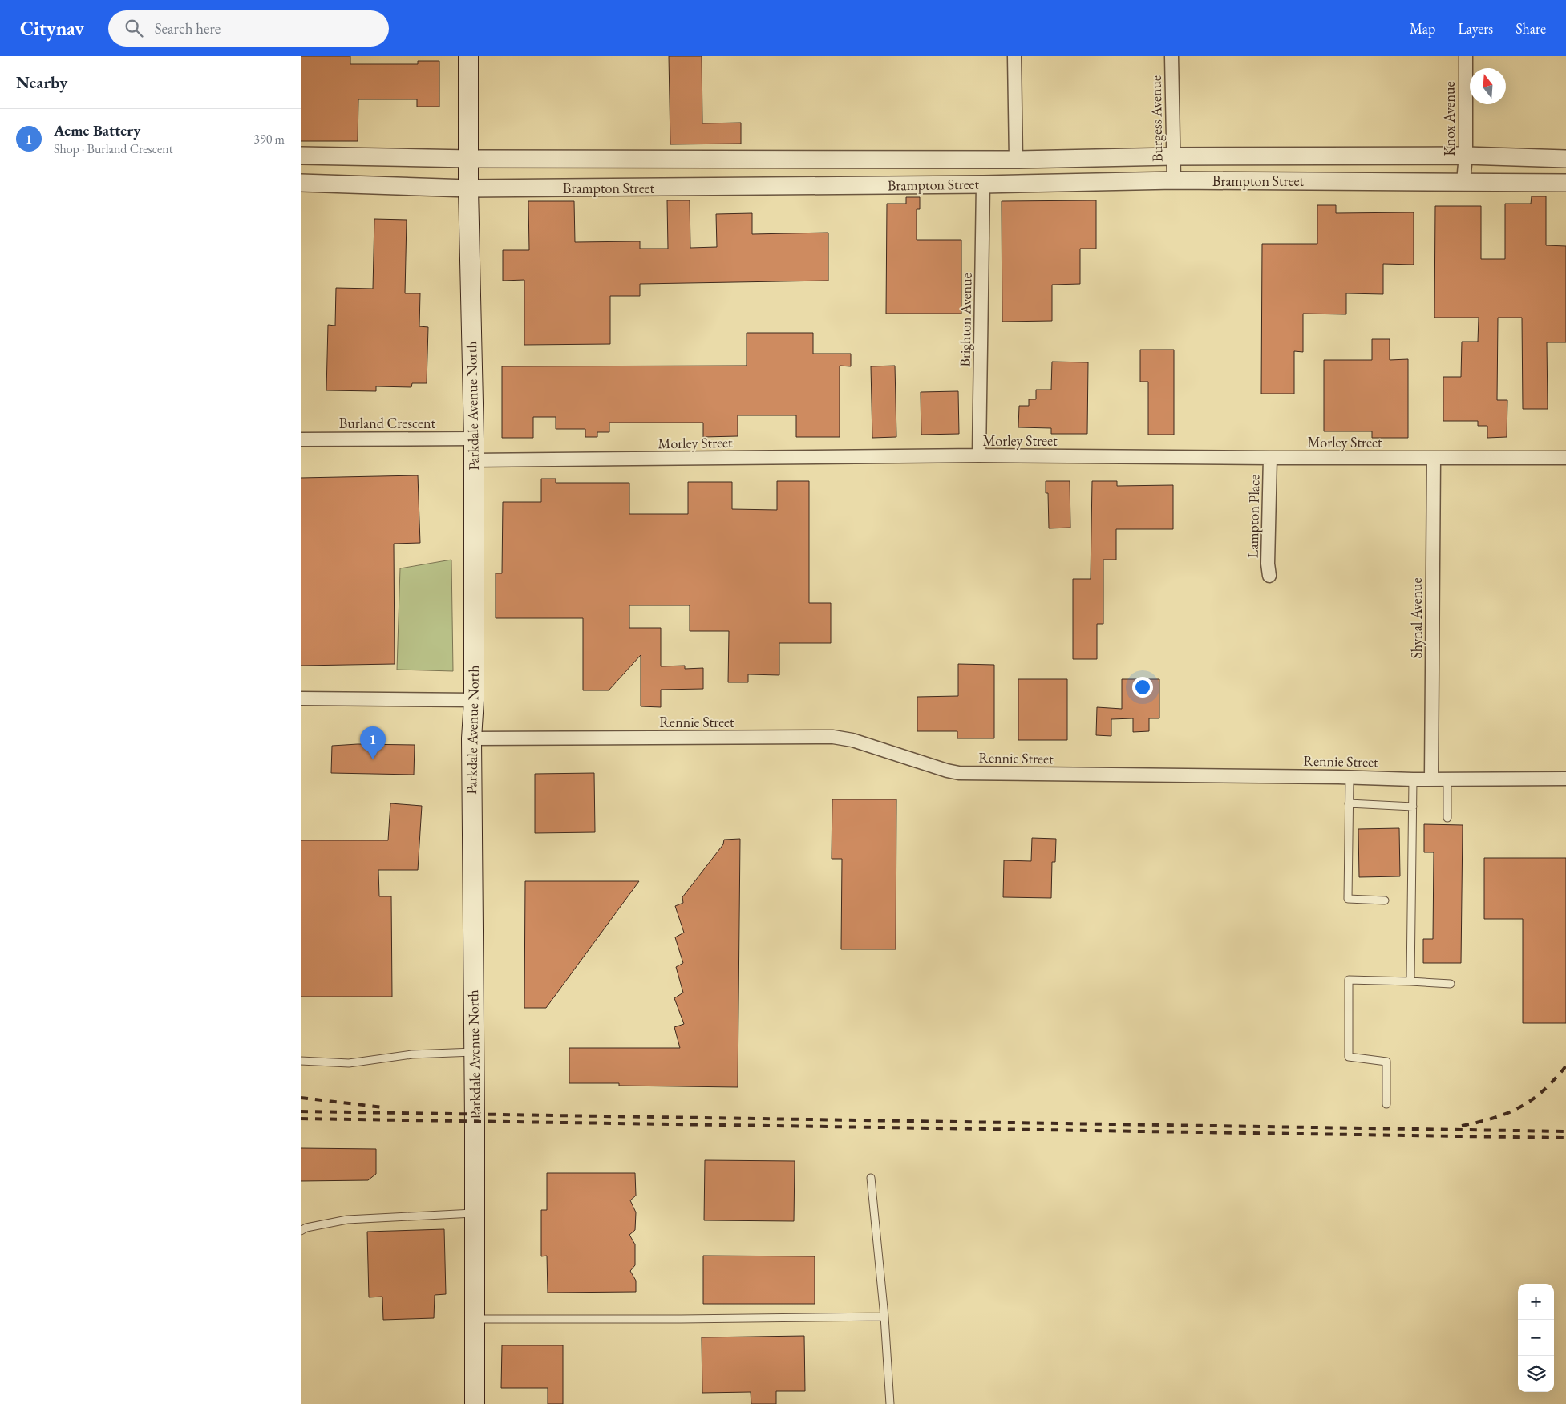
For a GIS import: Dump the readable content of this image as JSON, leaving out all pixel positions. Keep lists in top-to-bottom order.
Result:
{
  "streets": {
    "main road": ["Parkdale Avenue North"],
    "street": [
      "Burgess Avenue",
      "Knox Avenue",
      "Brampton Street",
      "Brighton Avenue",
      "Burland Crescent",
      "Morley Street",
      "Lampton Place",
      "Shynal Avenue",
      "Rennie Street"
    ]
  },
  "crossings": [
    ["Burgess Avenue", "Brampton Street"],
    ["Knox Avenue", "Brampton Street"],
    ["Brampton Street", "Brighton Avenue"],
    ["Brampton Street", "Parkdale Avenue North"],
    ["Brighton Avenue", "Morley Street"],
    ["Parkdale Avenue North", "Burland Crescent"],
    ["Parkdale Avenue North", "Morley Street"],
    ["Parkdale Avenue North", "Rennie Street"],
    ["Morley Street", "Lampton Place"],
    ["Morley Street", "Shynal Avenue"],
    ["Shynal Avenue", "Rennie Street"]
  ],
  "north": "top",
  "page": {
    "header": "Citynav",
    "search": "Search here",
    "nav": ["Map", "Layers", "Share"],
    "heading": "Nearby",
    "list": [
      {
        "mark": "1",
        "name": "Acme Battery",
        "note": "Shop · Burland Crescent",
        "value": "390 m"
      }
    ],
    "pins": "1",
    "map_buttons": ["+", "−"]
  }
}
